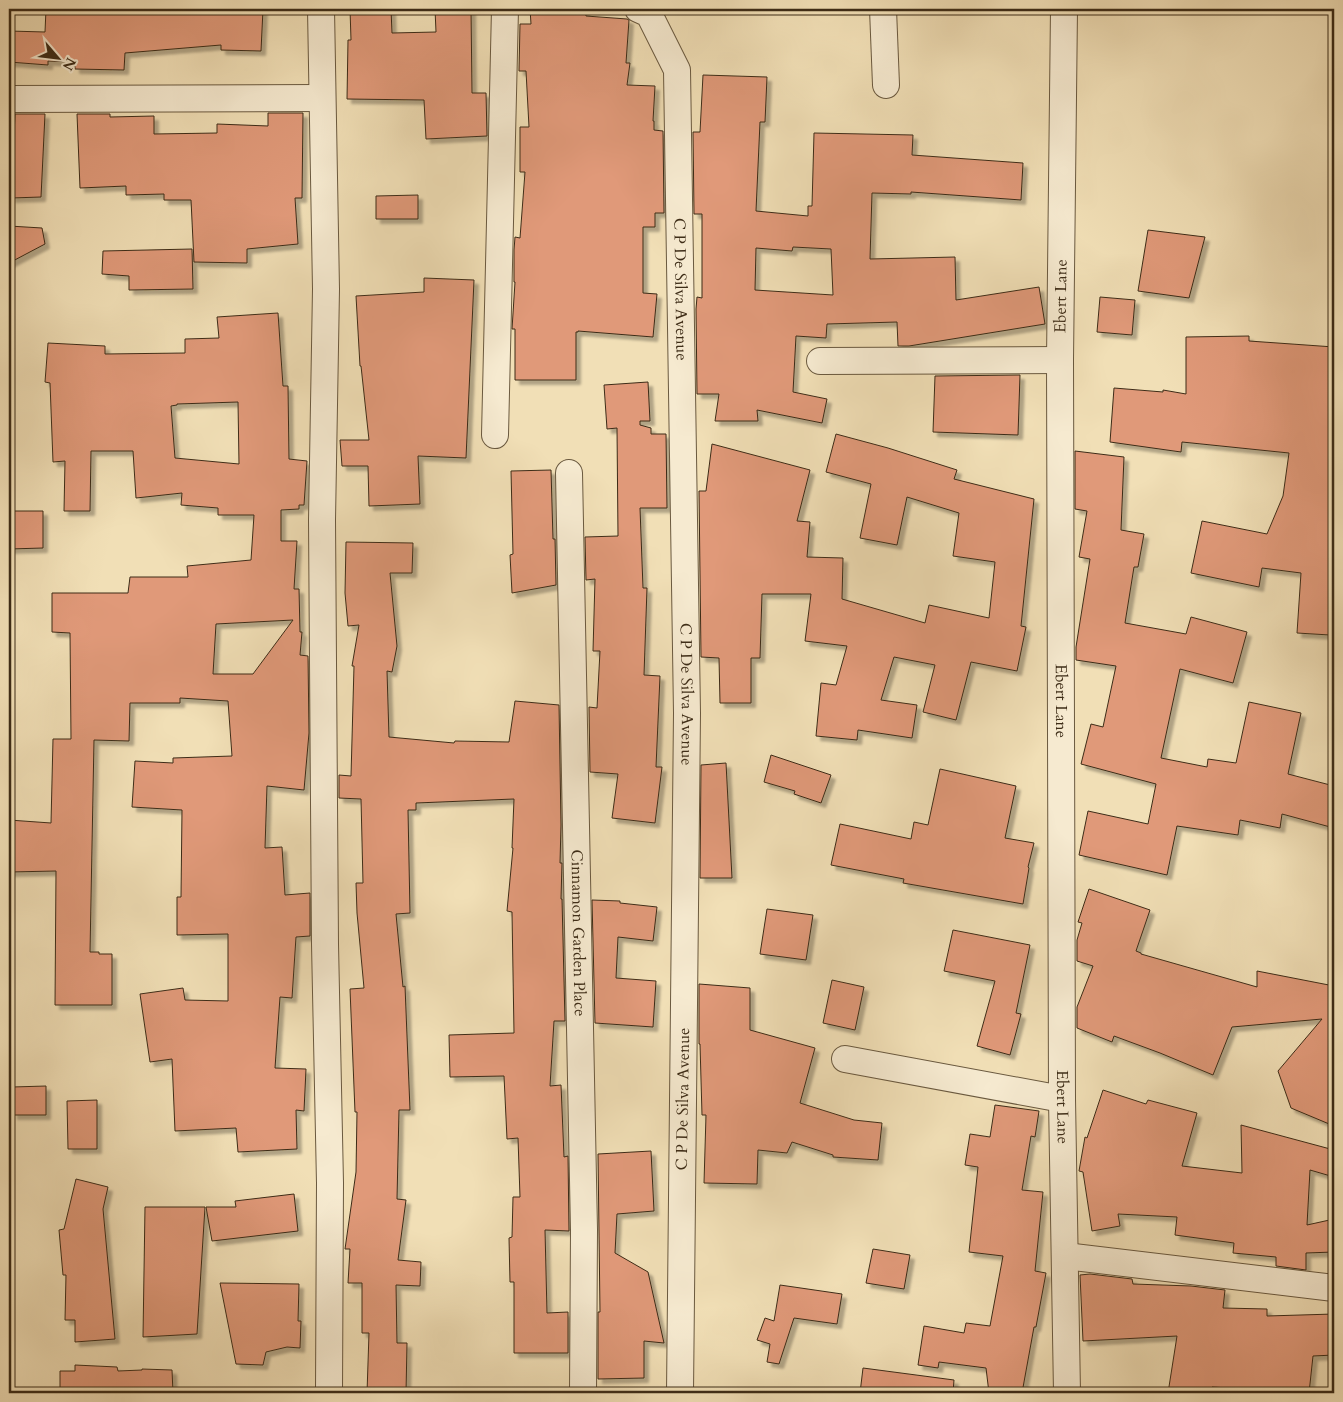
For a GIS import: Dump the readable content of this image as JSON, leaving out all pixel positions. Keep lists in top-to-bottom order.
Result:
{
  "streets": {
    "street": ["C P De Silva Avenue", "Ebert Lane", "Cinnamon Garden Place"]
  },
  "north": "bottom right"
}
